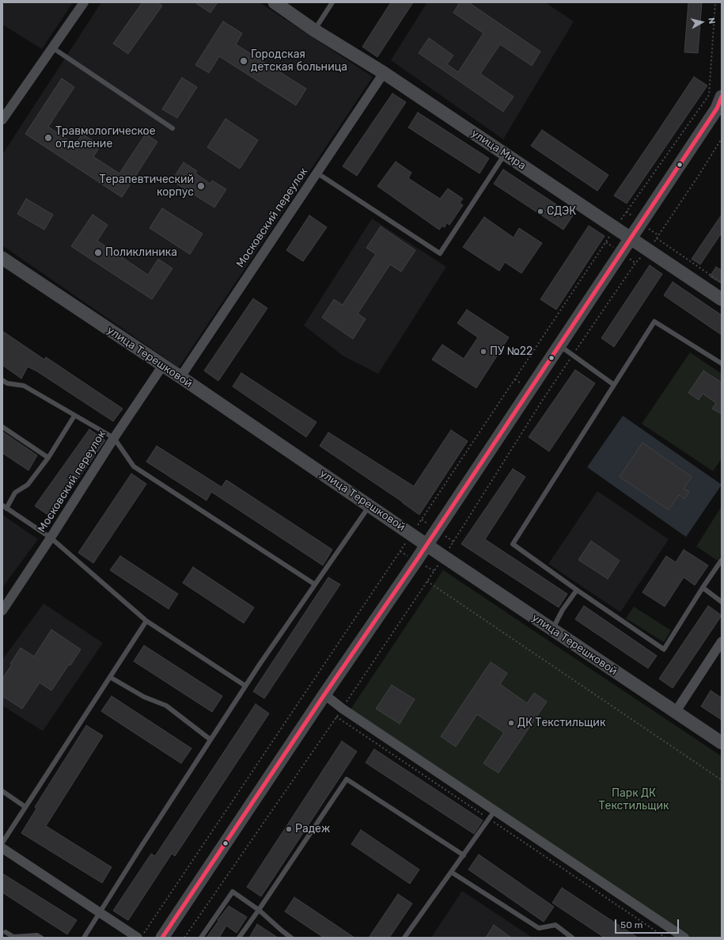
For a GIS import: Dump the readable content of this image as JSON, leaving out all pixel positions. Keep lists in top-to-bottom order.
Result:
{
  "streets": {
    "street": ["улица Мира", "Московский переулок", "улица Терешковой"]
  },
  "crossings": [
    ["улица Мира", "Московский переулок"],
    ["Московский переулок", "улица Терешковой"]
  ],
  "parks": ["Парк ДК Текстильщик"],
  "places": [
    "Городская детская больница",
    "Травмологическое отделение",
    "Терапевтический корпус",
    "СДЭК",
    "Поликлиника",
    "ПУ №22",
    "ДК Текстильщик",
    "Радеж"
  ],
  "scale_bar": "50 m",
  "north": "right"
}
